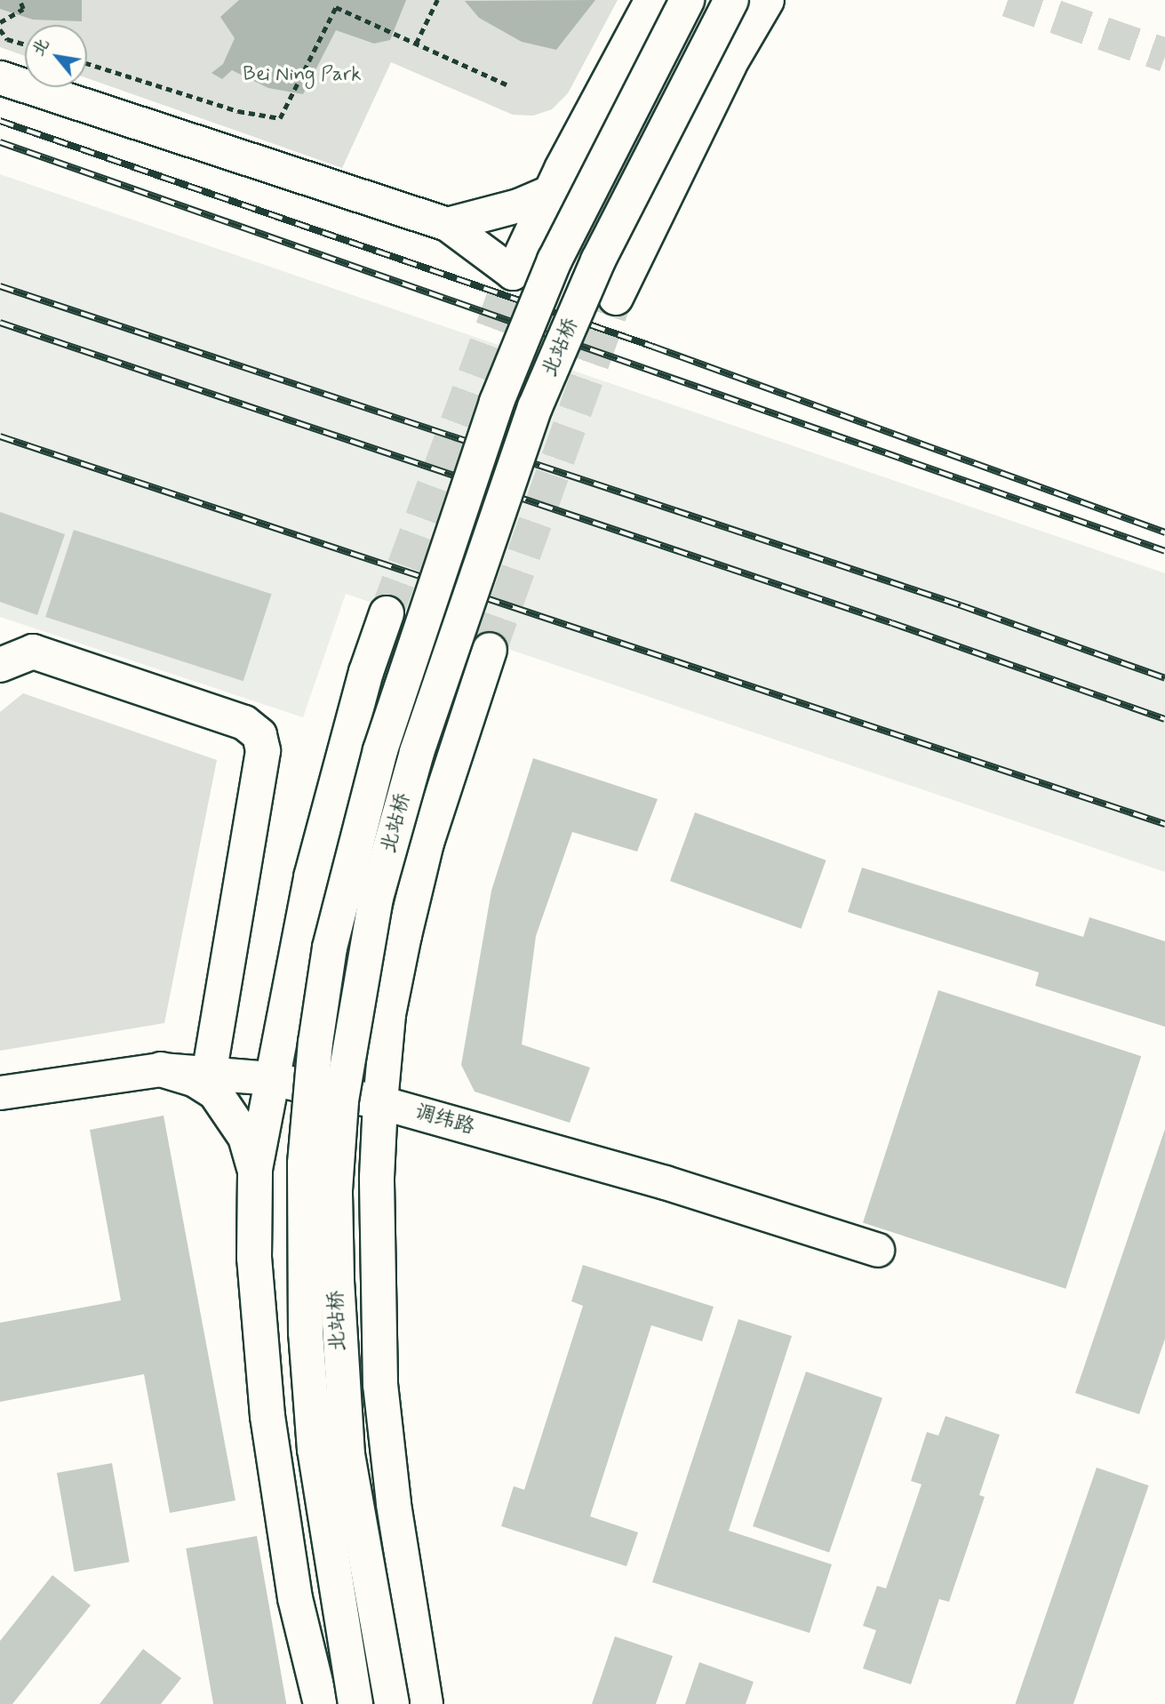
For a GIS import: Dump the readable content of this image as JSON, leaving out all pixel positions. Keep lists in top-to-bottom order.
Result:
{
  "streets": {
    "main road": ["北站桥"],
    "street": ["调纬路"]
  },
  "parks": ["Bei Ning Park"],
  "north": "top left"
}
